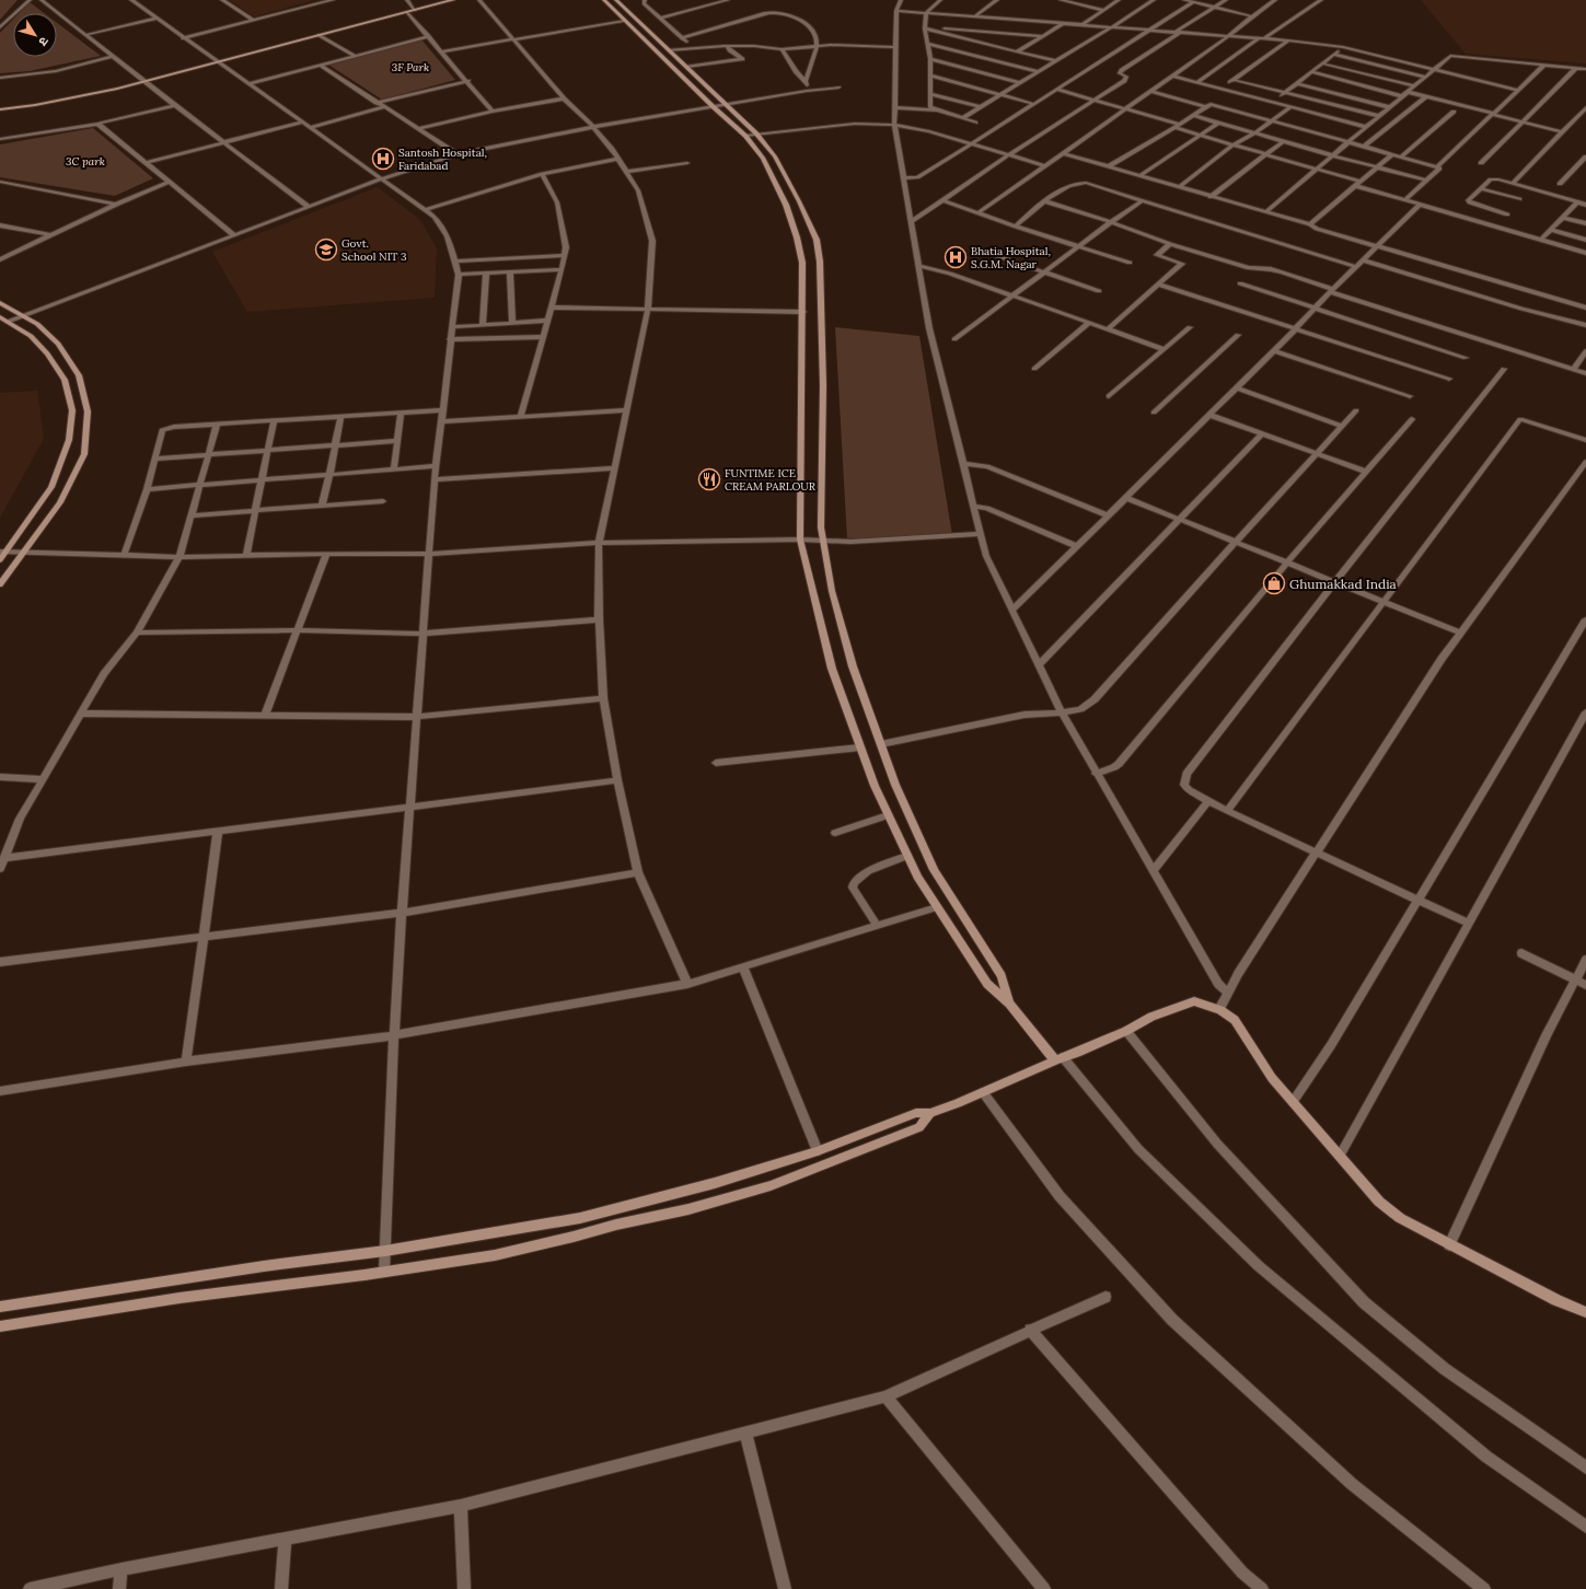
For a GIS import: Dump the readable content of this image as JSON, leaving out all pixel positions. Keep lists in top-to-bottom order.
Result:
{
  "parks": ["3F Park", "3C park"],
  "places": {
    "hospital": ["Santosh Hospital, Faridabad", "Bhatia Hospital, S.G.M. Nagar"],
    "school or university": ["Govt. School NIT 3"],
    "restaurant": ["FUNTIME ICE CREAM PARLOUR"],
    "shop": ["Ghumakkad India"]
  },
  "north": "bottom right"
}
